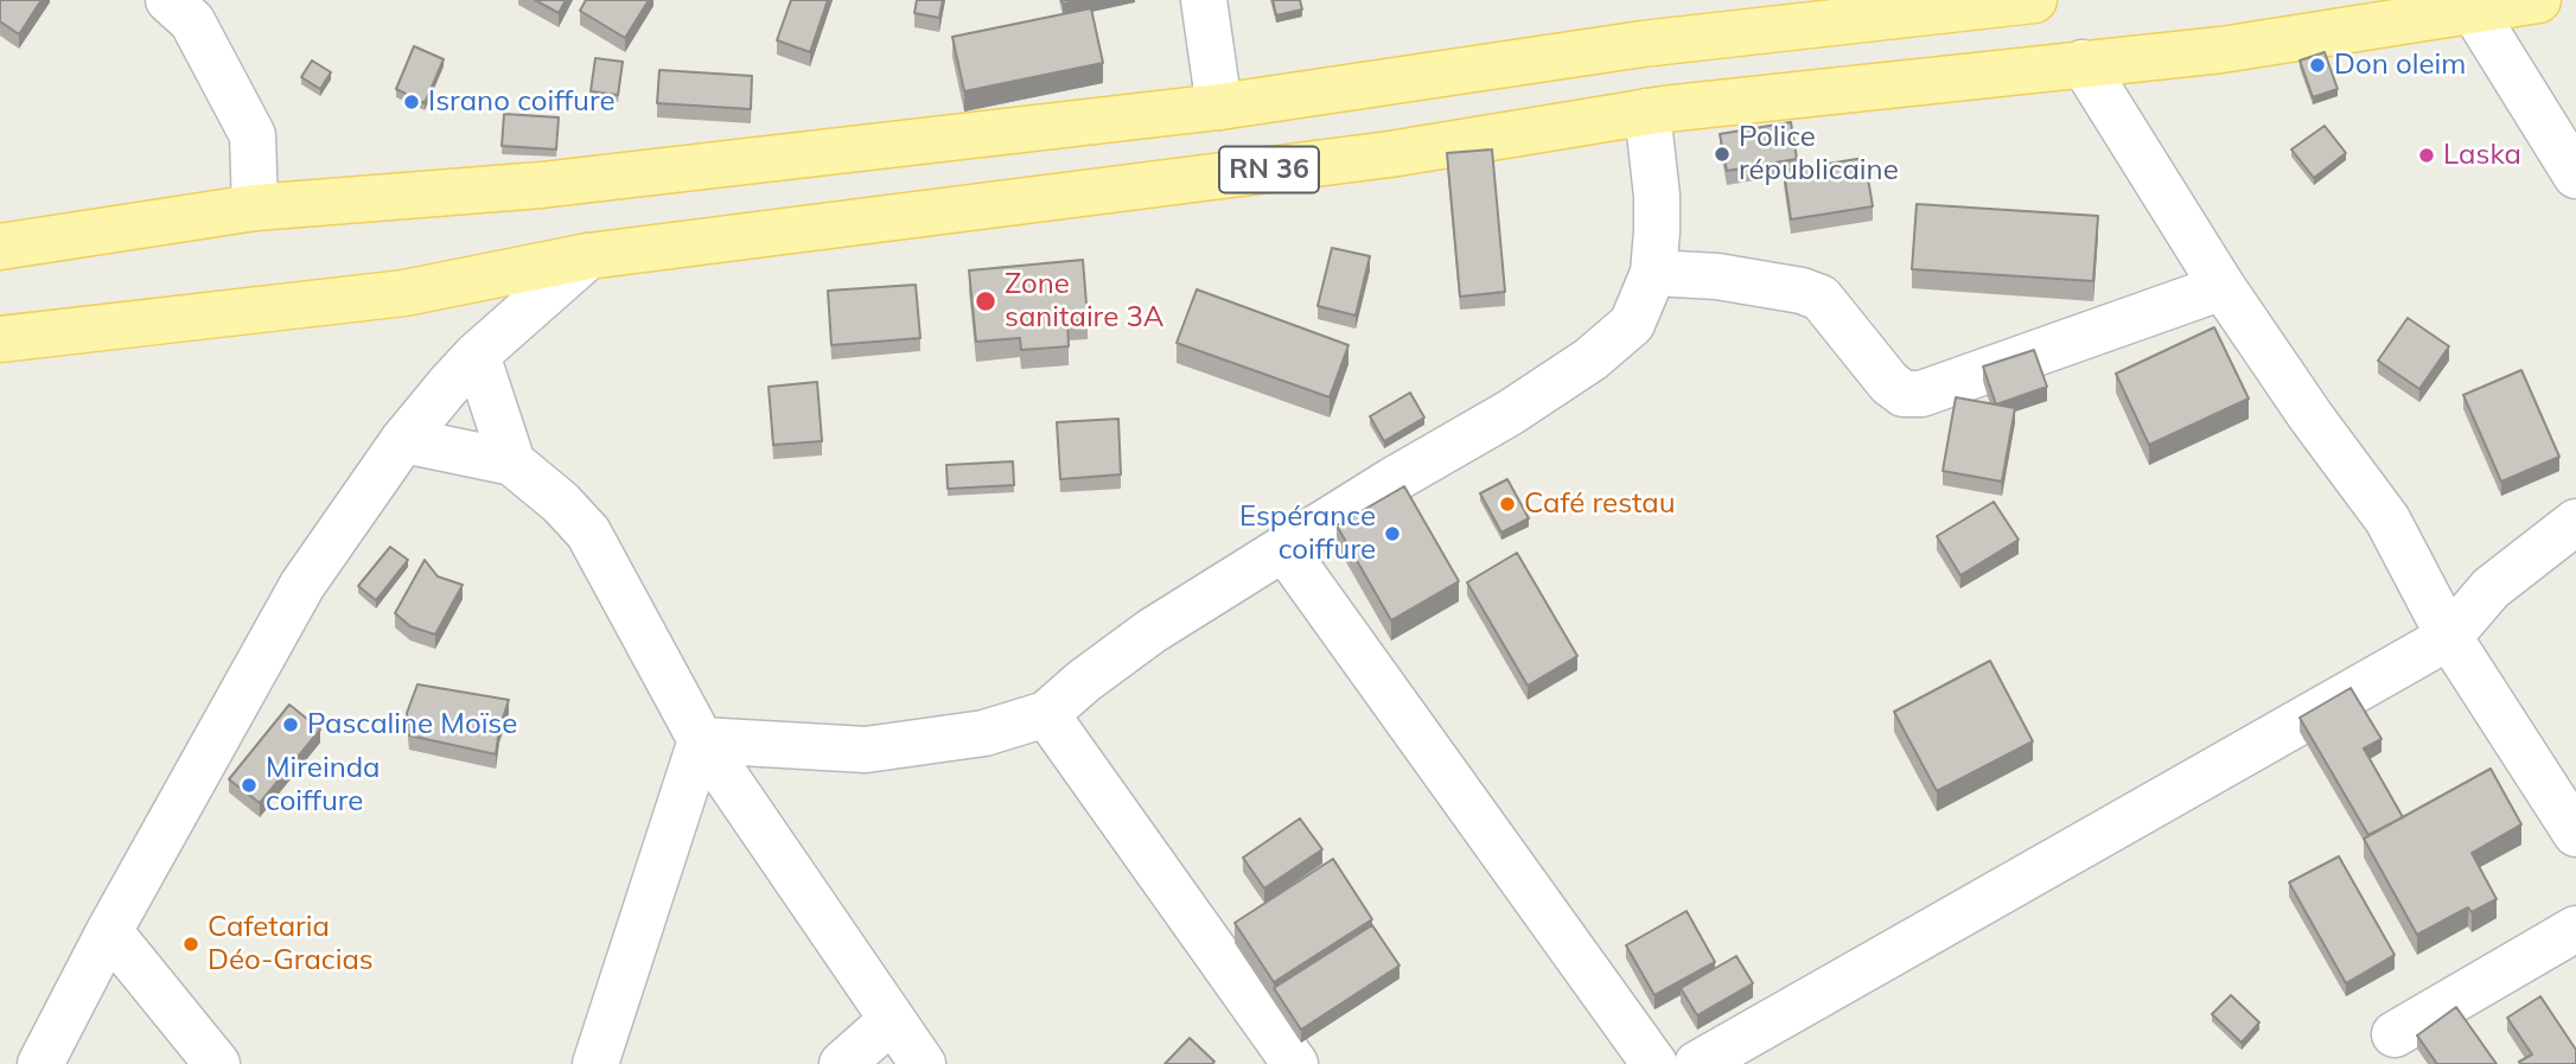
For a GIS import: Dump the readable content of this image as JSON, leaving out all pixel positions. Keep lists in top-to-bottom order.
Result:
{
  "streets": {
    "main road": ["RN 36"]
  },
  "places": [
    "Don oleim",
    "Israno coiffure",
    "Police républicaine",
    "Laska",
    "Zone sanitaire 3A",
    "Café restau",
    "Espérance coiffure",
    "Pascaline Moïse",
    "Mireinda coiffure",
    "Cafetaria Déo-Gracias"
  ]
}
